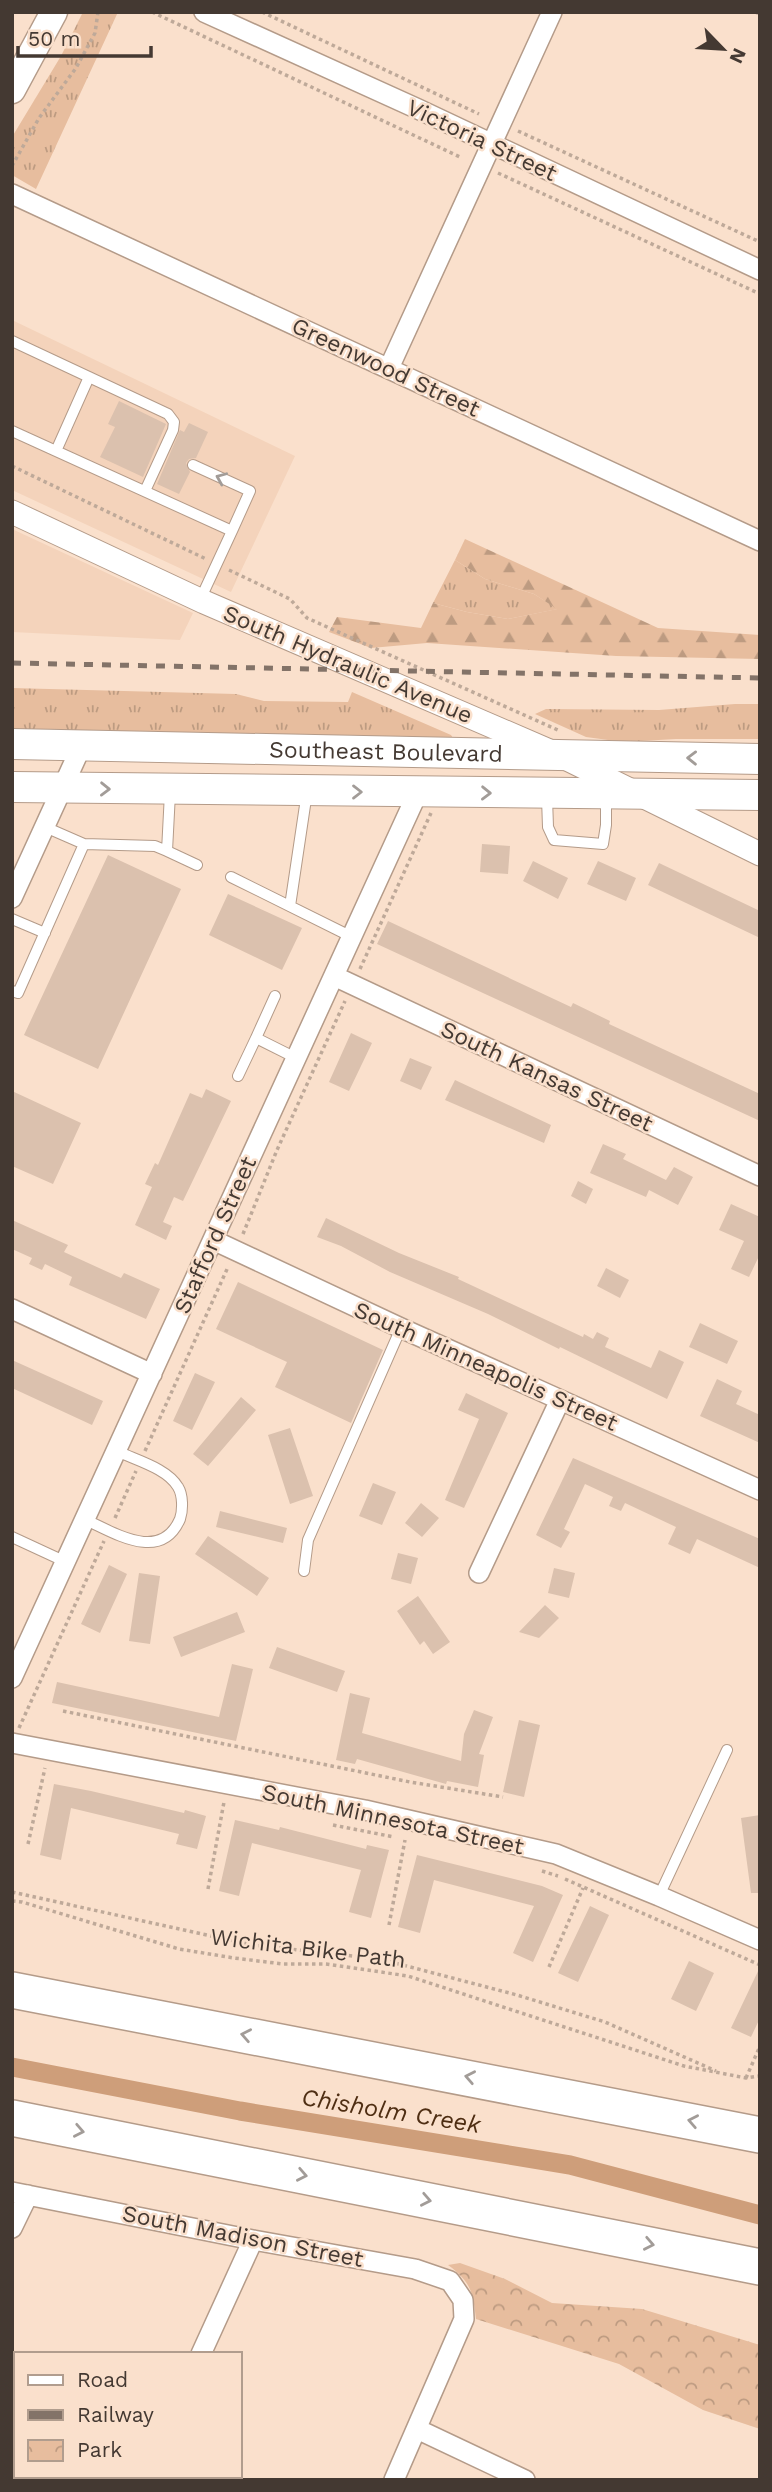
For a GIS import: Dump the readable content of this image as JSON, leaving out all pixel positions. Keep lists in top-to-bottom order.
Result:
{
  "streets": {
    "main road": ["Southeast Boulevard"],
    "street": [
      "Victoria Street",
      "Greenwood Street",
      "South Hydraulic Avenue",
      "South Kansas Street",
      "Stafford Street",
      "South Minneapolis Street",
      "South Minnesota Street",
      "South Madison Street"
    ],
    "path": ["Wichita Bike Path"]
  },
  "crossings": [
    ["South Hydraulic Avenue", "Southeast Boulevard"],
    ["Southeast Boulevard", "Stafford Street"],
    ["South Kansas Street", "Stafford Street"],
    ["Stafford Street", "South Minneapolis Street"]
  ],
  "water": ["Chisholm Creek"],
  "legend": ["Road", "Railway", "Park"],
  "scale_bar": "50 m",
  "north": "bottom right"
}
